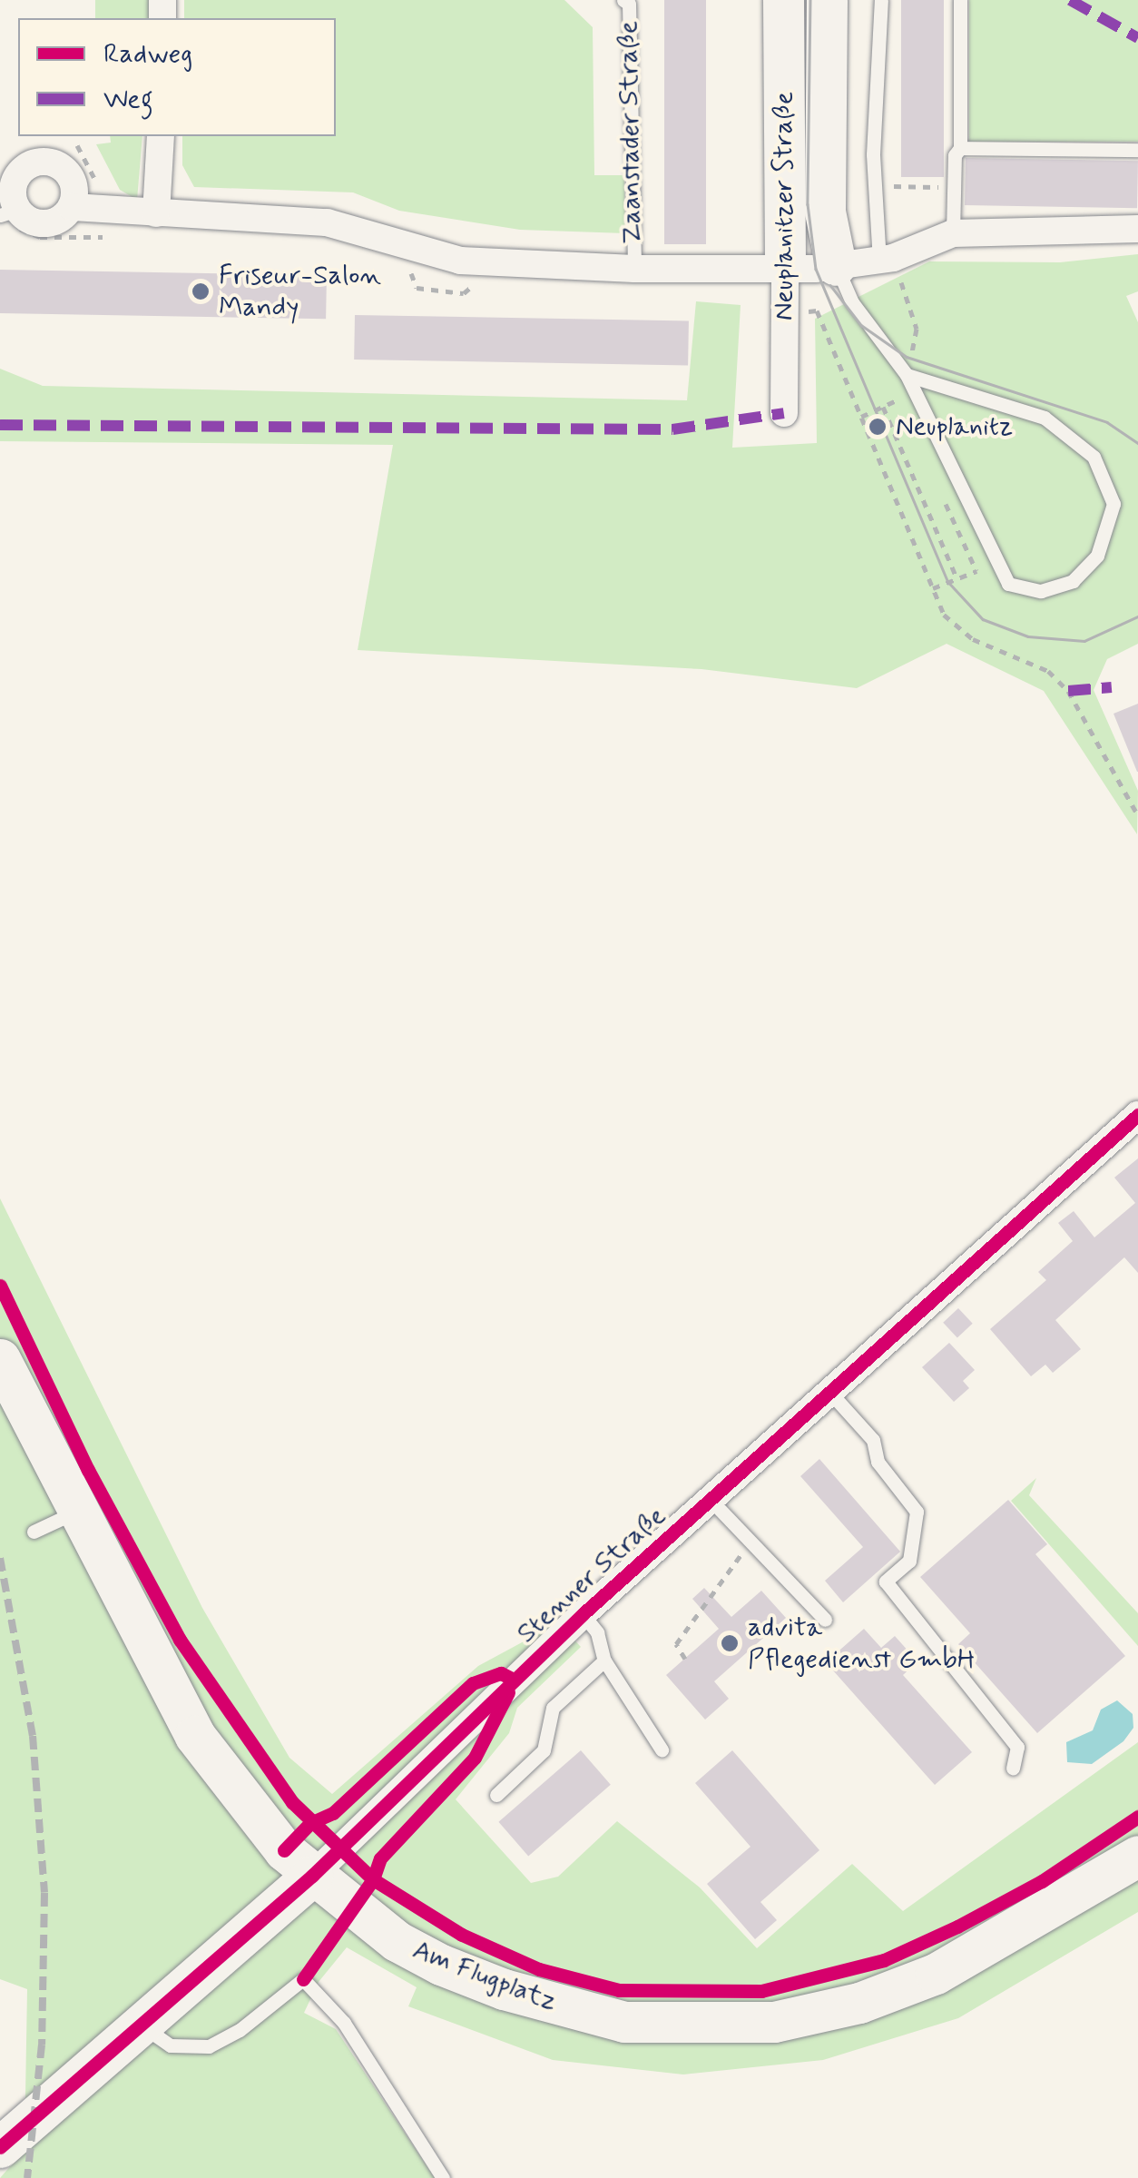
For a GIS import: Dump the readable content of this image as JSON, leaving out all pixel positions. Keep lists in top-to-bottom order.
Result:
{
  "streets": {
    "main road": ["Neuplanitzer Straße", "Stenner Straße", "Am Flugplatz"],
    "street": ["Zaanstader Straße"]
  },
  "crossings": [
    ["Zaanstader Straße", "Neuplanitzer Straße"],
    ["Stenner Straße", "Am Flugplatz"]
  ],
  "places": ["Friseur-Salon Mandy", "Neuplanitz", "advita Pflegedienst GmbH"],
  "legend": ["Radweg", "Weg"]
}
